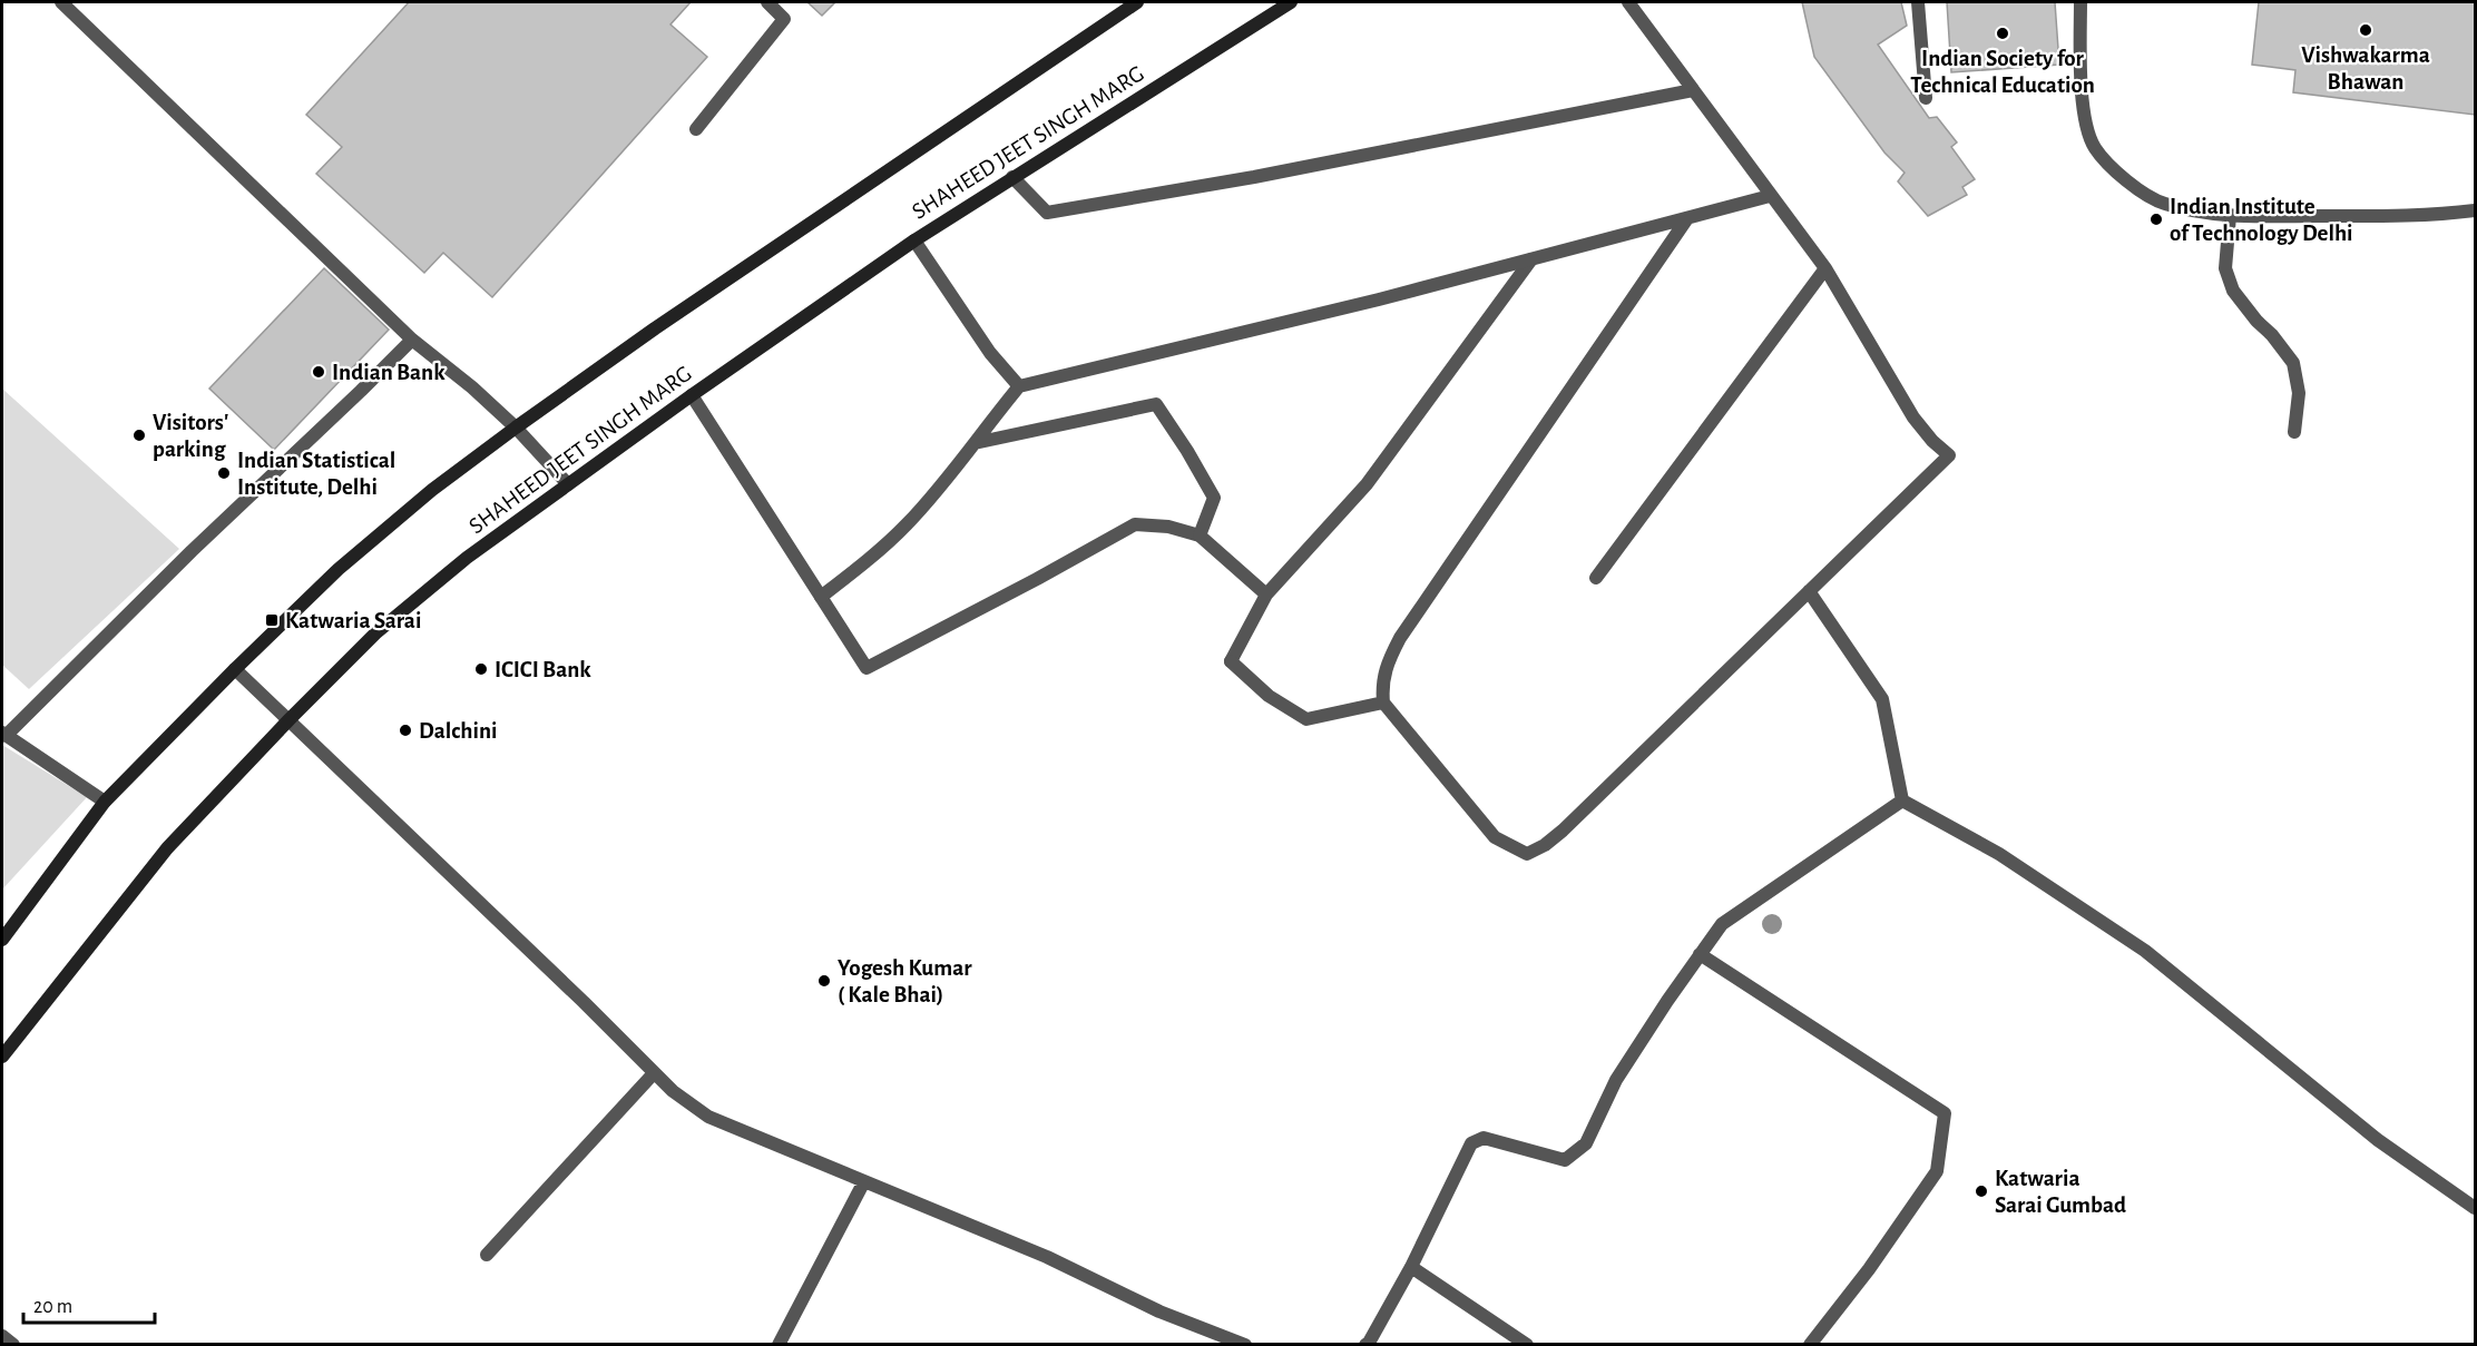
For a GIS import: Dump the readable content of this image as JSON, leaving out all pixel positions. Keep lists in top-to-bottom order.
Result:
{
  "streets": {
    "main road": ["SHAHEED JEET SINGH MARG"]
  },
  "places": {
    "other": [
      "Vishwakarma Bhawan",
      "Indian Society for Technical Education",
      "Indian Institute of Technology Delhi",
      "Indian Bank",
      "Visitors' parking",
      "Indian Statistical Institute, Delhi",
      "ICICI Bank",
      "Dalchini",
      "Yogesh Kumar ( Kale Bhai)",
      "Katwaria Sarai Gumbad"
    ],
    "transit": ["Katwaria Sarai"]
  },
  "scale_bar": "20 m"
}
